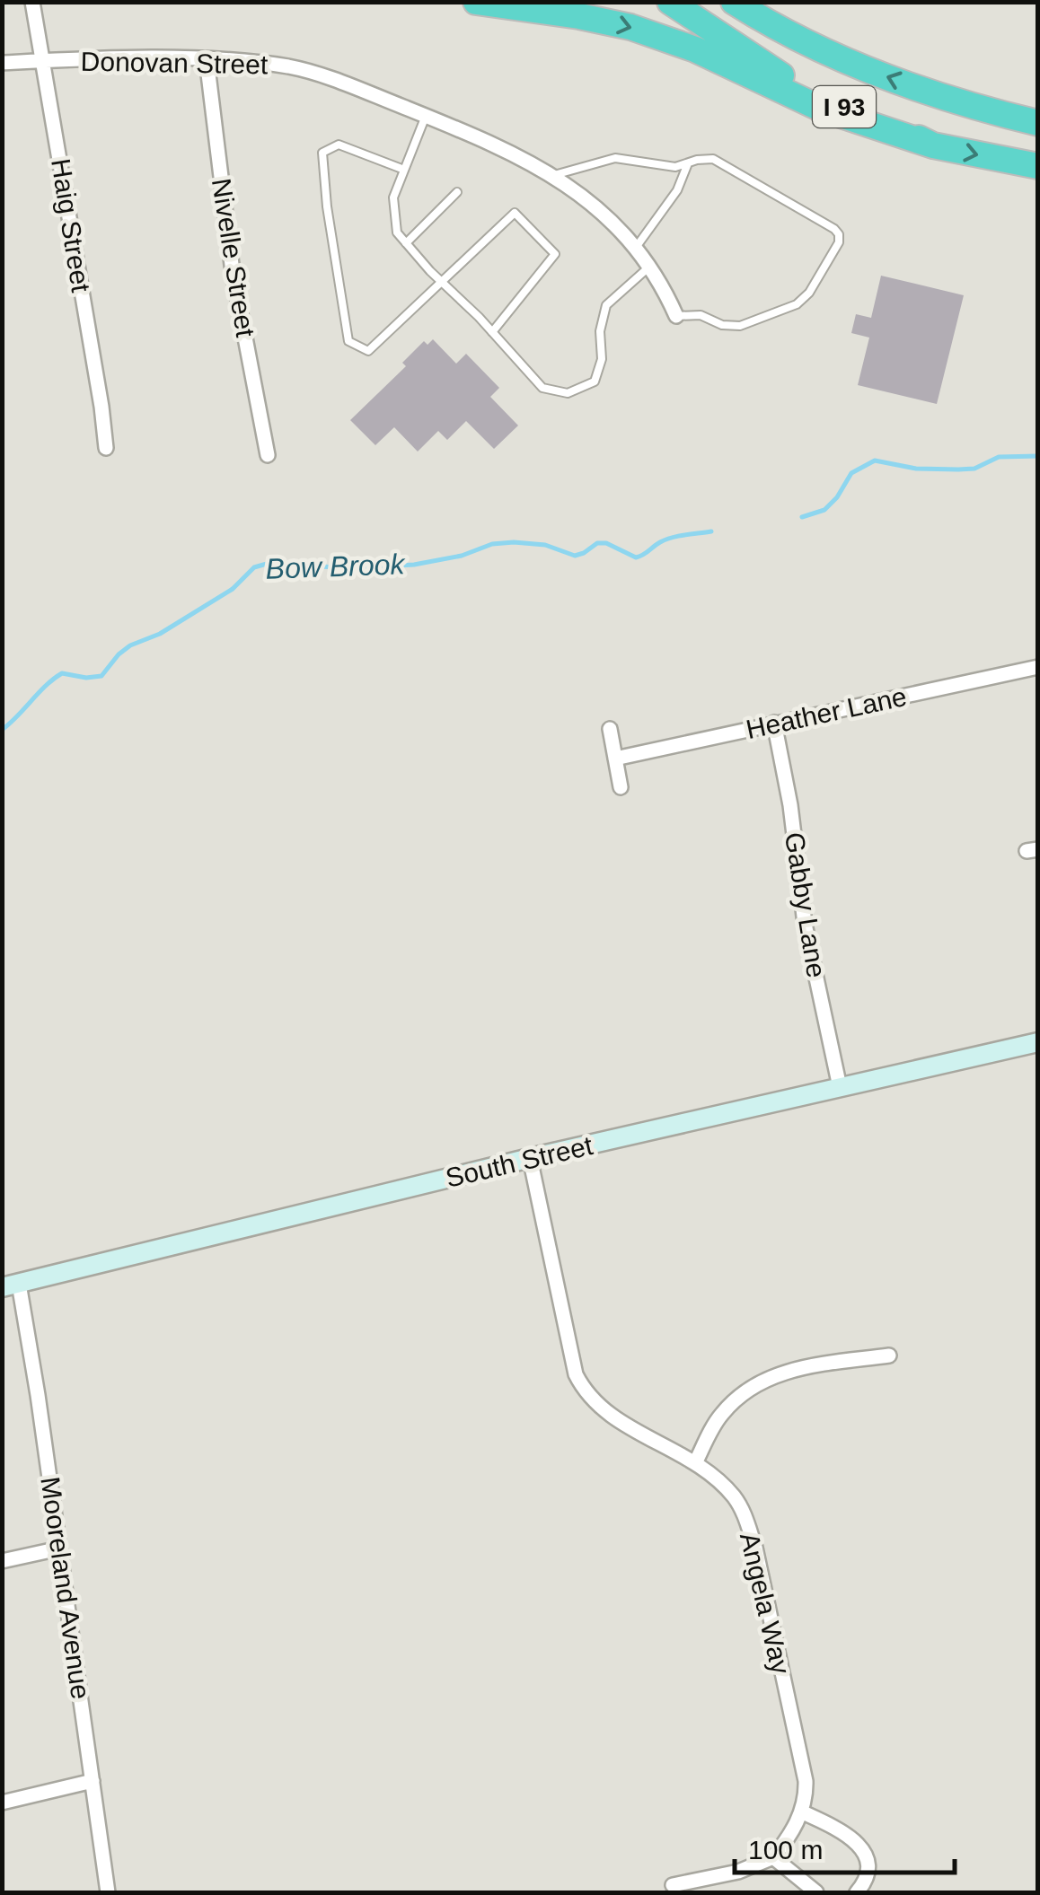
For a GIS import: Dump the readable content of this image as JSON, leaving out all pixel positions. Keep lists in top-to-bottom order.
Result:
{
  "streets": {
    "highway": ["I 93"],
    "main road": ["South Street"],
    "street": [
      "Donovan Street",
      "Haig Street",
      "Nivelle Street",
      "Heather Lane",
      "Gabby Lane",
      "Mooreland Avenue",
      "Angela Way"
    ]
  },
  "crossings": [
    ["Donovan Street", "Haig Street"],
    ["Donovan Street", "Nivelle Street"],
    ["Heather Lane", "Gabby Lane"],
    ["Gabby Lane", "South Street"],
    ["South Street", "Mooreland Avenue"],
    ["South Street", "Angela Way"]
  ],
  "water": ["Bow Brook"],
  "scale_bar": "100 m"
}
